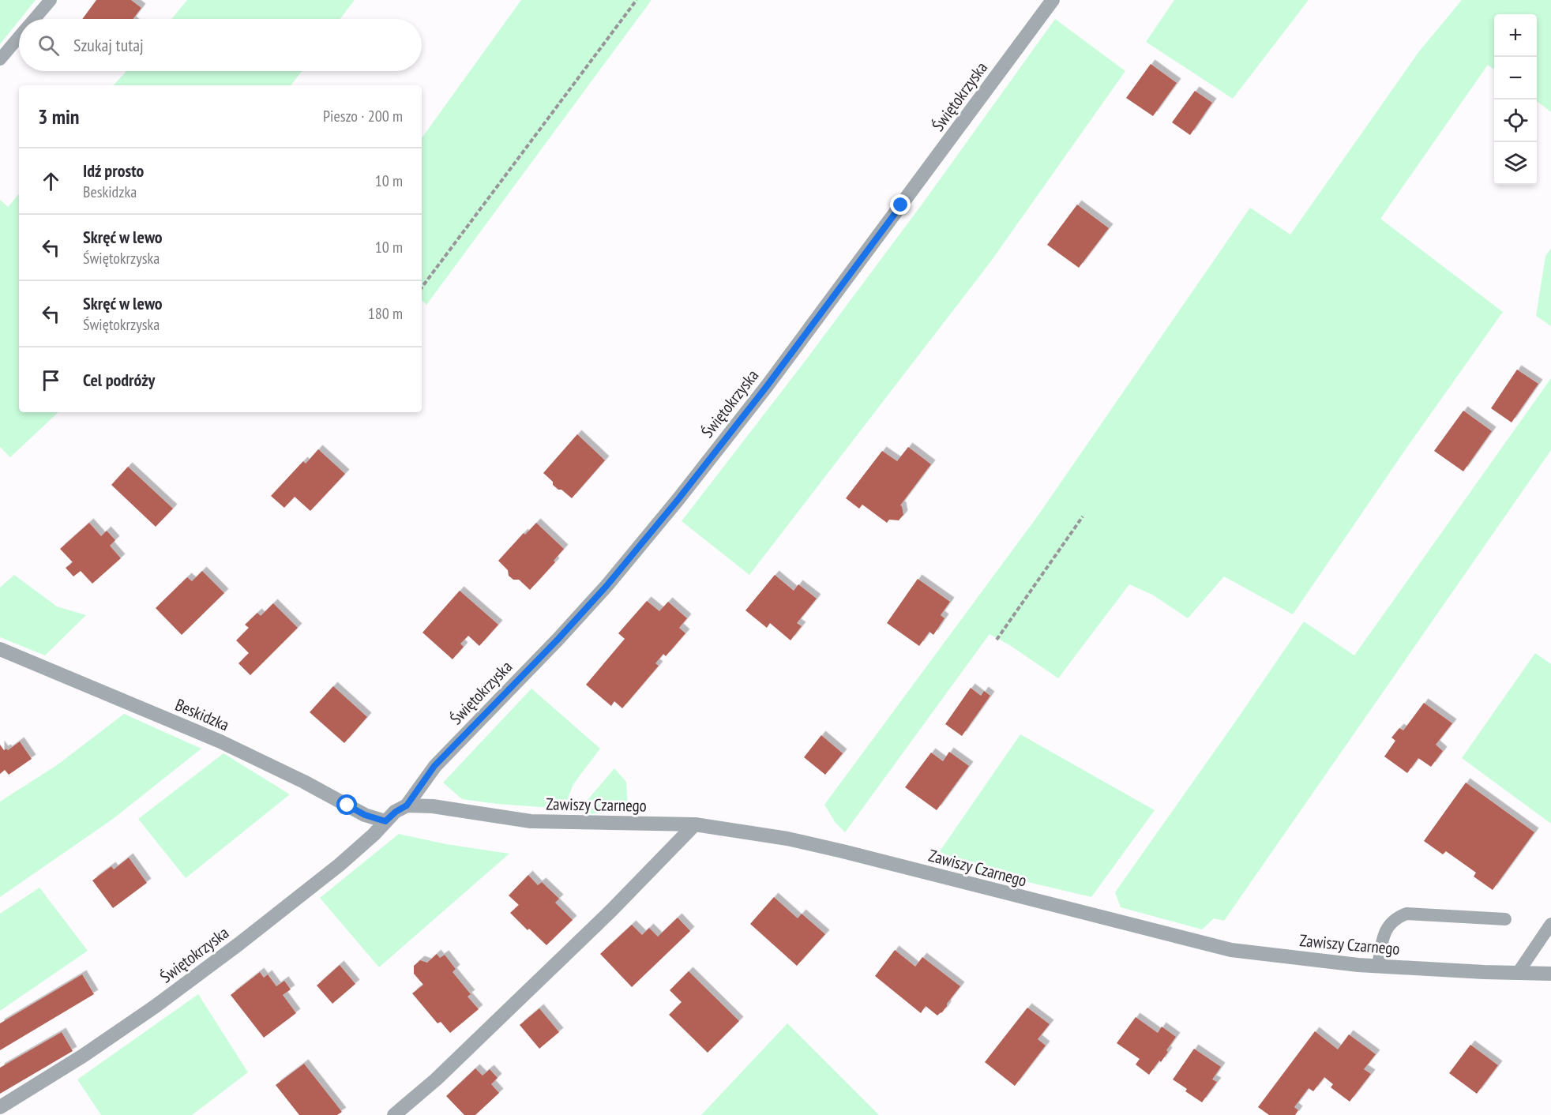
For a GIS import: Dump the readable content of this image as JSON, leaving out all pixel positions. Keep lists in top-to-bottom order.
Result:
{
  "streets": {
    "street": ["Świętokrzyska", "Beskidzka", "Zawiszy Czarnego"]
  },
  "crossings": [
    ["Świętokrzyska", "Beskidzka"],
    ["Świętokrzyska", "Zawiszy Czarnego"],
    ["Beskidzka", "Zawiszy Czarnego"]
  ],
  "page": {
    "map_buttons": ["+", "−"],
    "search": "Szukaj tutaj",
    "heading": ["3 min", "Pieszo · 200 m"],
    "list": [
      ["Idź prosto", "Beskidzka", "10 m"],
      ["Skręć w lewo", "Świętokrzyska", "10 m"],
      ["Skręć w lewo", "Świętokrzyska", "180 m"],
      "Cel podróży"
    ]
  }
}
